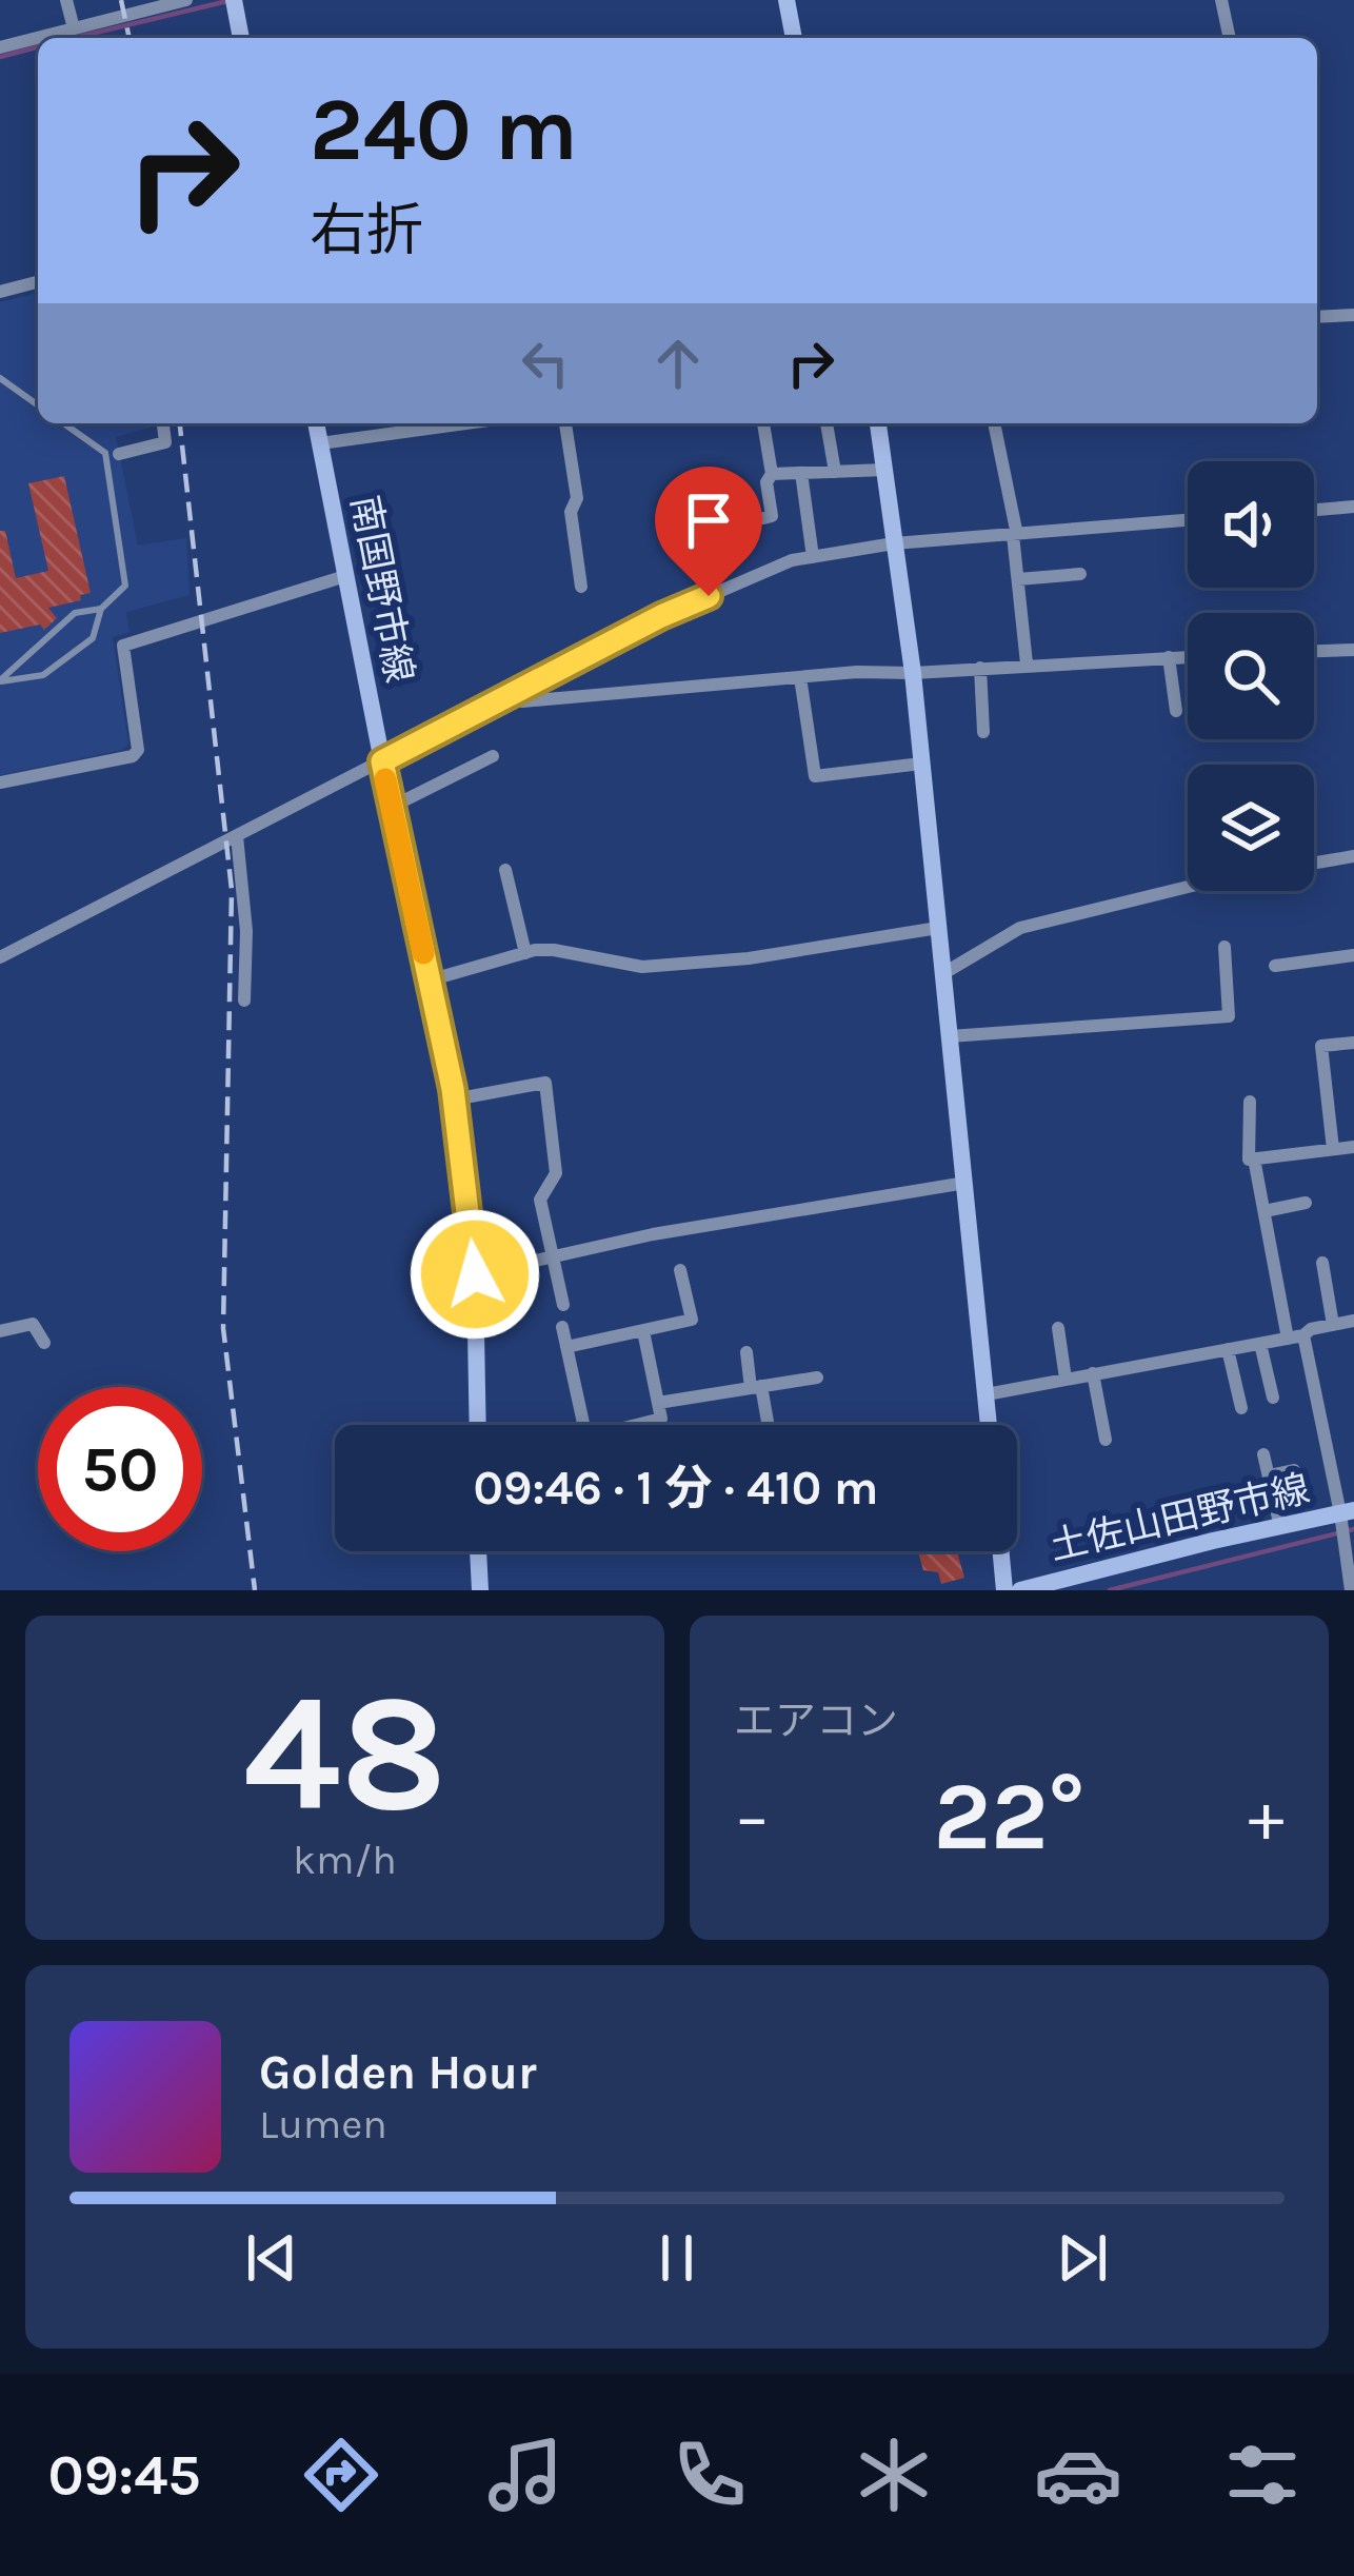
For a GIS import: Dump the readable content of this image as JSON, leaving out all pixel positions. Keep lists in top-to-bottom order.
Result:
{
  "streets": {
    "main road": ["南国野市線", "土佐山田野市線"]
  },
  "page": {
    "turn": ["240 m", "右折"],
    "limit": "50",
    "trip": "09:46 · 1 分 · 410 m",
    "tile": [
      ["48", "km/h"],
      "エアコン"
    ],
    "heat": ["−", "22°", "+"],
    "song": ["Golden Hour", "Lumen"],
    "tabs": "09:45"
  }
}
